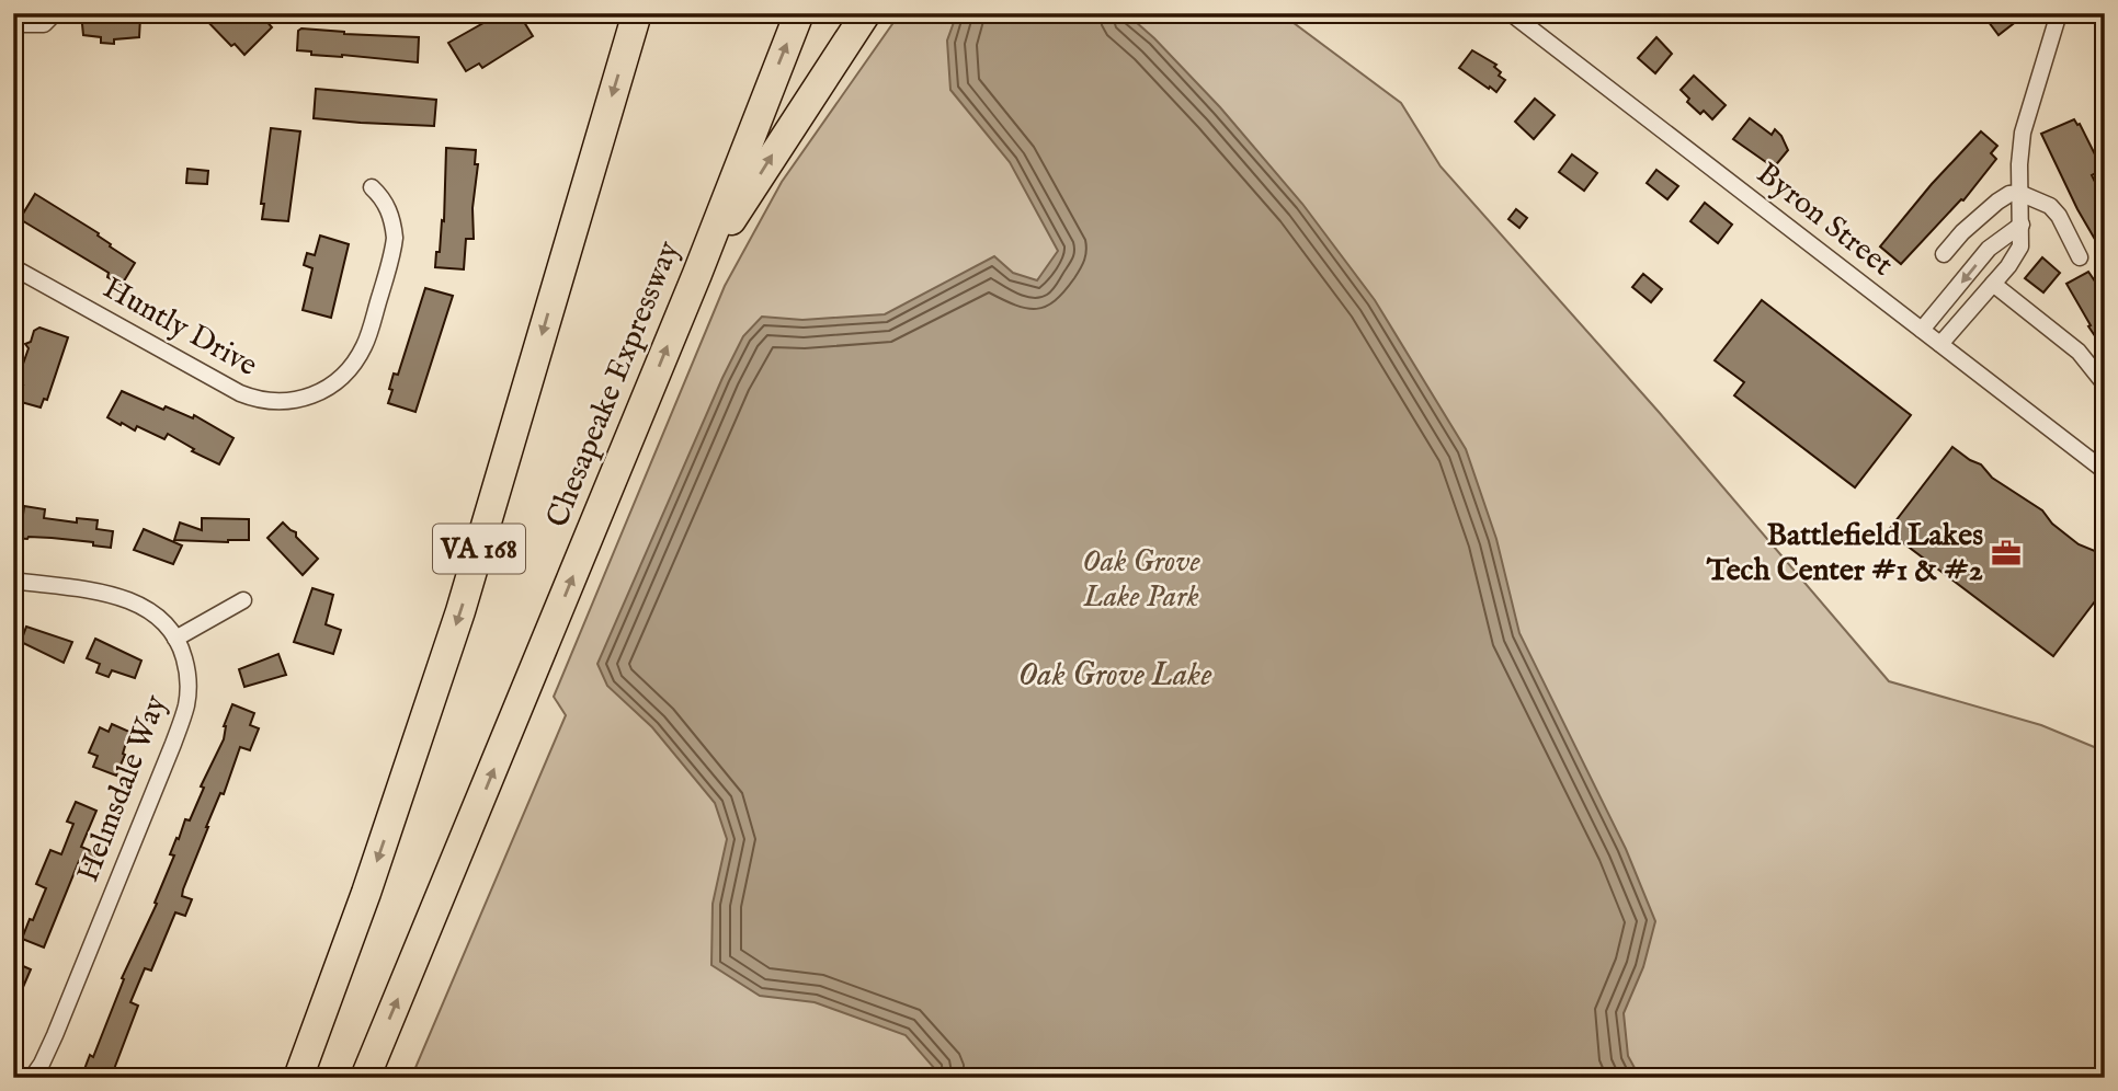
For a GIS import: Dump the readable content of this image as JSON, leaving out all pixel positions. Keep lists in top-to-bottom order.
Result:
{
  "streets": {
    "highway": ["Chesapeake Expressway", "VA 168"],
    "street": ["Byron Street", "Huntly Drive", "Helmsdale Way"]
  },
  "crossings": [
    ["Chesapeake Expressway", "VA 168"]
  ],
  "water": ["Oak Grove Lake"],
  "parks": ["Oak Grove Lake Park"],
  "places": {
    "office": ["Battlefield Lakes Tech Center #1 & #2"]
  }
}
